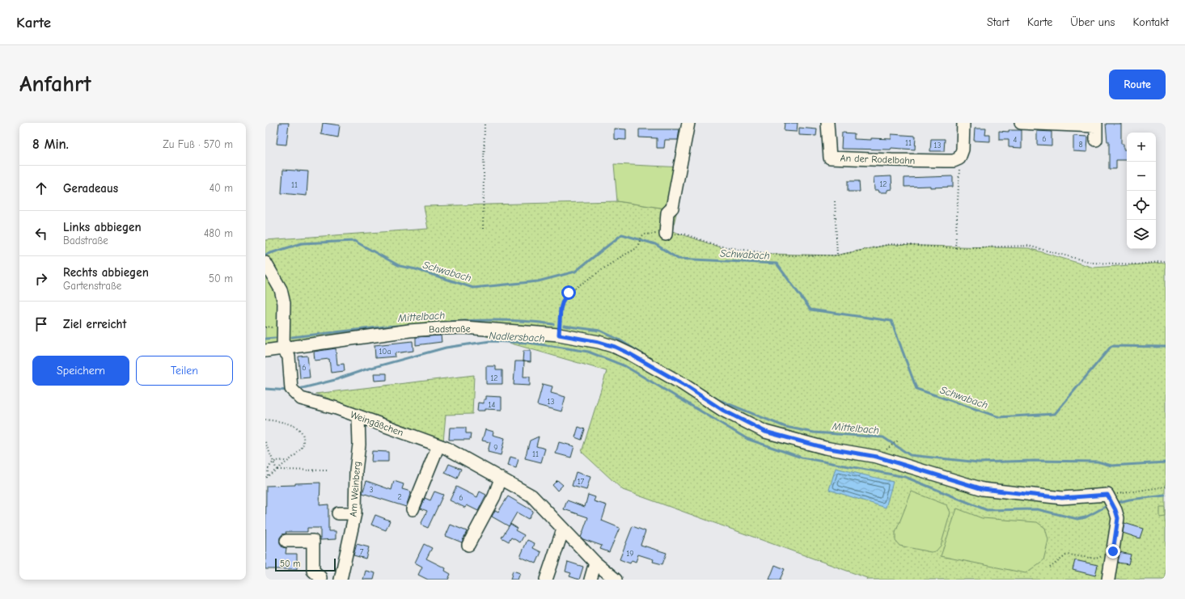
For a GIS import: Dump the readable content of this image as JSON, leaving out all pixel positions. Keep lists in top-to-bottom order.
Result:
{
  "streets": {
    "street": [
      "An der Rodelbahn",
      "Badstraße",
      "Weingäßchen",
      "Am Weinberg"
    ]
  },
  "crossings": [
    ["Badstraße", "Weingäßchen"],
    ["Weingäßchen", "Am Weinberg"]
  ],
  "water": ["Schwabach", "Mittelbach", "Nadlersbach"],
  "house_numbers": [
    "6",
    "4",
    "11",
    "8",
    "13",
    "12",
    "11",
    "10a",
    "6",
    "12",
    "13",
    "14",
    "9",
    "11",
    "17",
    "3",
    "2",
    "6",
    "7",
    "19"
  ],
  "scale_bar": "50 m",
  "page": {
    "header": "Karte",
    "nav": [
      "Start",
      "Karte",
      "Über uns",
      "Kontakt"
    ],
    "buttons": [
      "Route",
      ["Speichern", "Teilen"]
    ],
    "title": "Anfahrt",
    "heading": ["8 Min.", "Zu Fuß · 570 m"],
    "map_buttons": ["+", "−"],
    "list": [
      ["Geradeaus", "40 m"],
      ["Links abbiegen", "Badstraße", "480 m"],
      ["Rechts abbiegen", "Gartenstraße", "50 m"],
      "Ziel erreicht"
    ],
    "scale": "50 m"
  }
}
